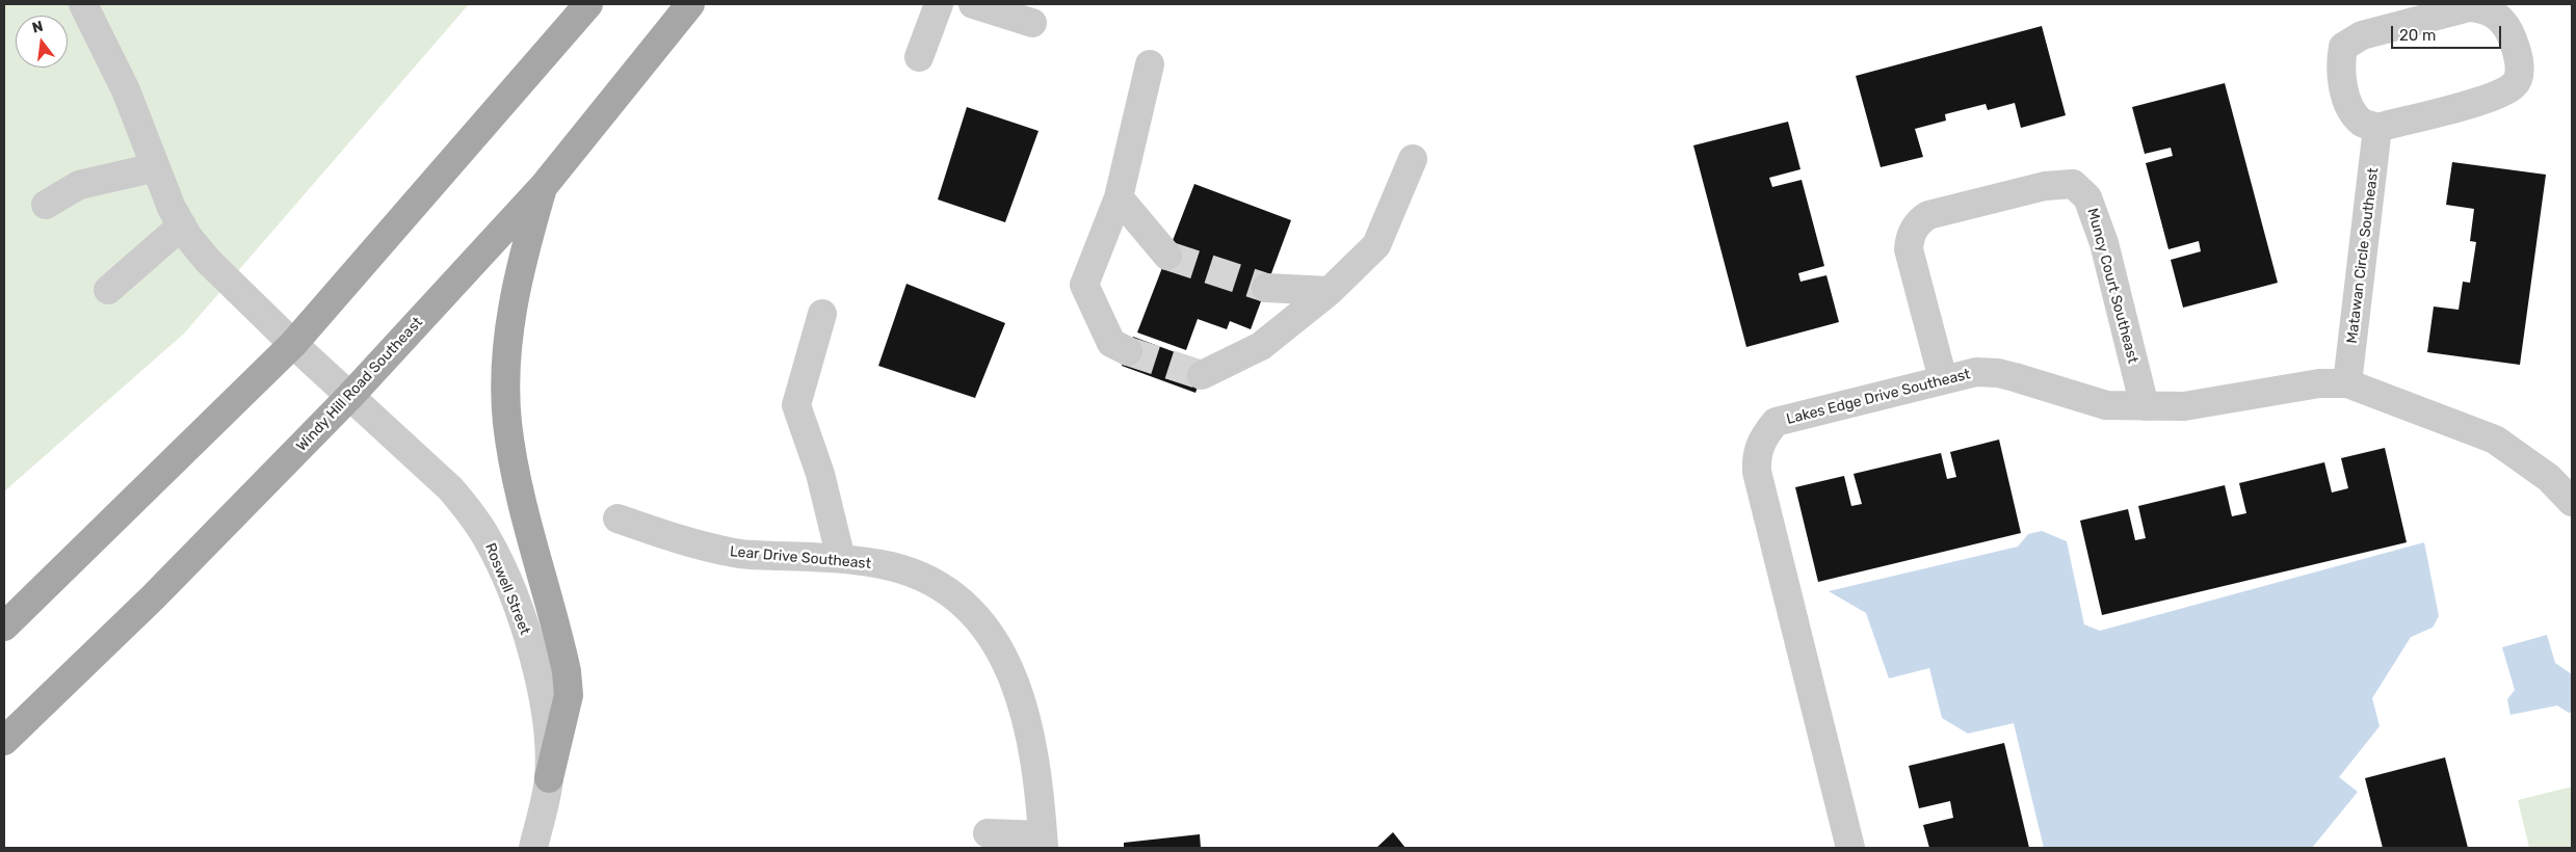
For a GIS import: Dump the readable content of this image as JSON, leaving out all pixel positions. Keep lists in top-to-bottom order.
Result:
{
  "streets": {
    "main road": ["Windy Hill Road Southeast"],
    "street": [
      "Matawan Circle Southeast",
      "Muncy Court Southeast",
      "Lakes Edge Drive Southeast",
      "Lear Drive Southeast",
      "Roswell Street"
    ]
  },
  "crossings": [
    ["Matawan Circle Southeast", "Lakes Edge Drive Southeast"],
    ["Muncy Court Southeast", "Lakes Edge Drive Southeast"],
    ["Windy Hill Road Southeast", "Roswell Street"]
  ],
  "scale_bar": "20 m",
  "north": "top"
}
